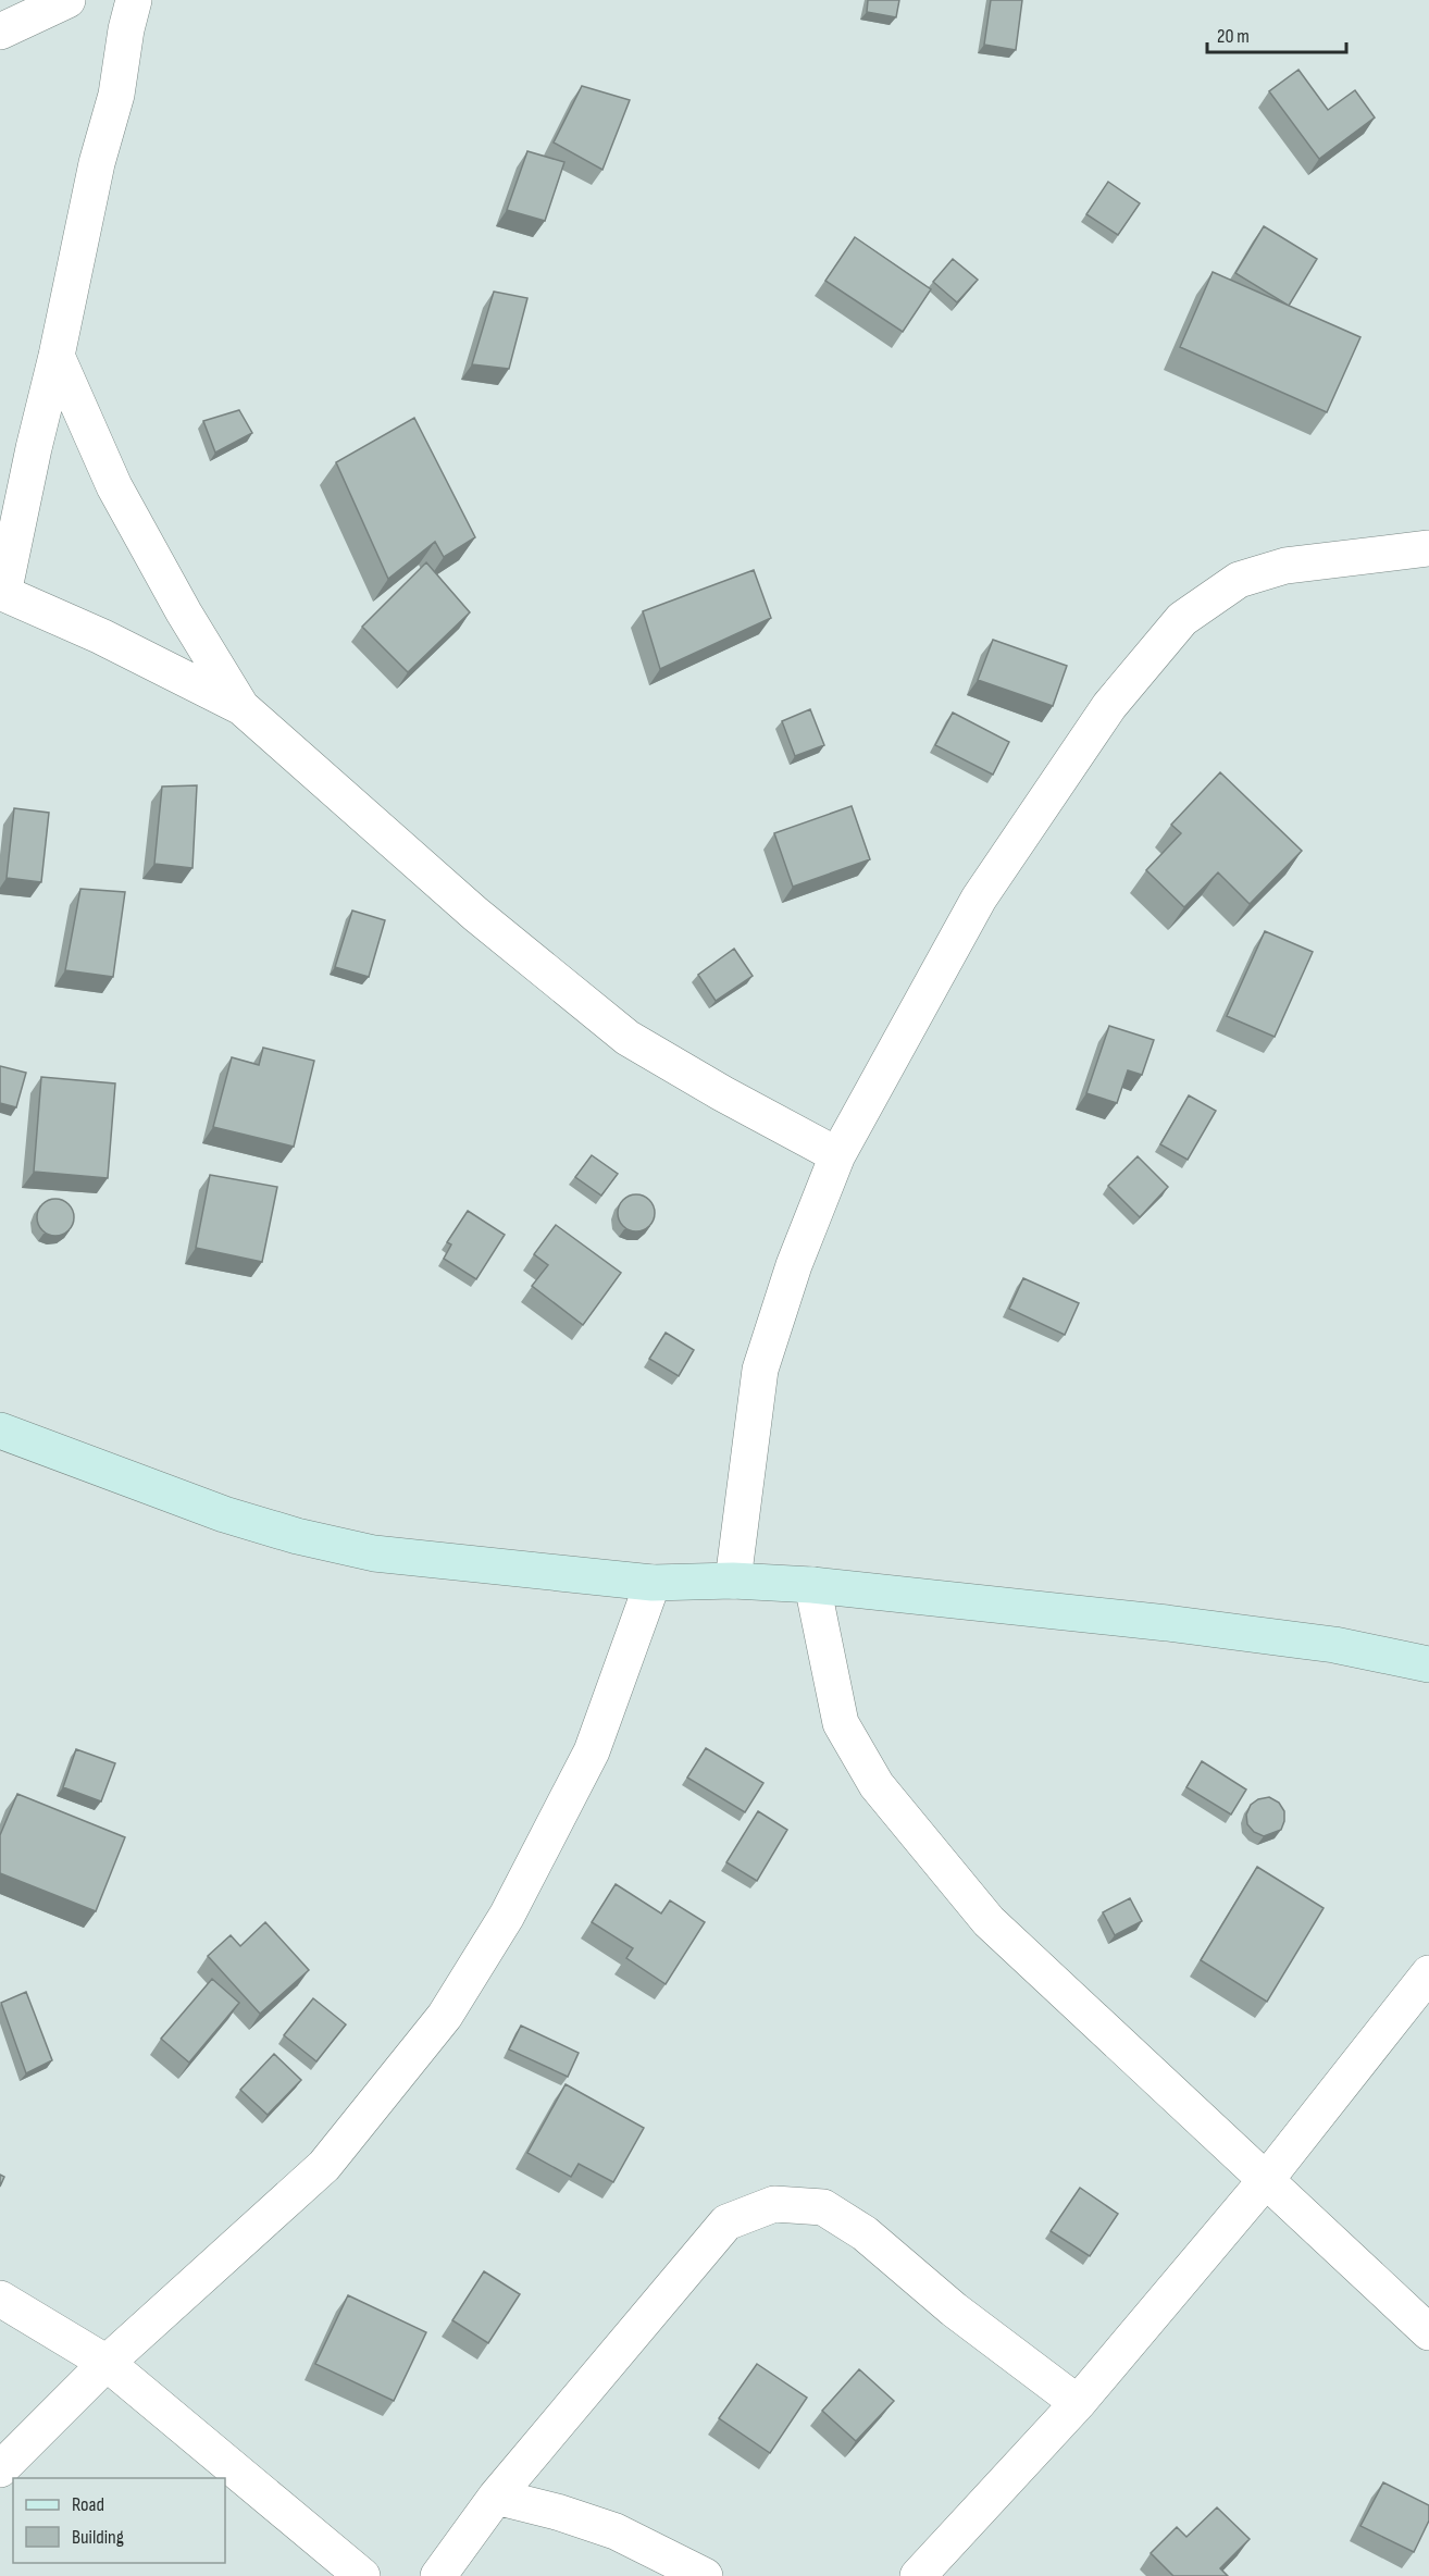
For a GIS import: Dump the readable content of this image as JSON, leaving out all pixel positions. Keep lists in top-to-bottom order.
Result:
{
  "legend": ["Road", "Building"],
  "scale_bar": "20 m"
}
